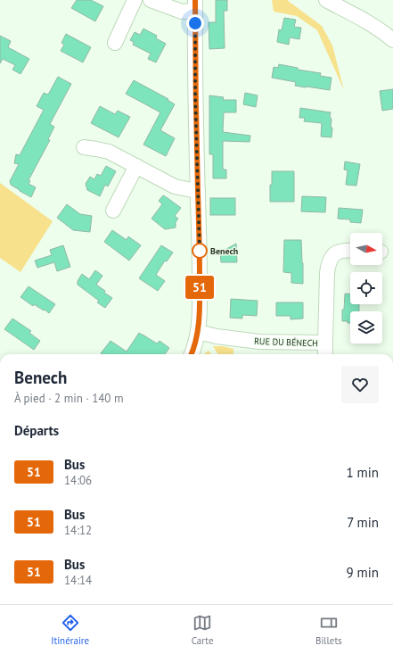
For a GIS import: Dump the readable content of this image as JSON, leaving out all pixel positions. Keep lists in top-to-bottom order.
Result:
{
  "streets": {
    "street": ["RUE DU BÉNECH"]
  },
  "places": ["Benech"],
  "lines": ["bus line 51"],
  "north": "right",
  "page": {
    "on_map": "51",
    "heading": [
      ["Benech", "À pied · 2 min · 140 m"],
      "Départs"
    ],
    "list": [
      {
        "mark": "51",
        "name": "Bus",
        "note": "14:06",
        "value": "1 min"
      },
      {
        "mark": "51",
        "name": "Bus",
        "note": "14:12",
        "value": "7 min"
      },
      {
        "mark": "51",
        "name": "Bus",
        "note": "14:14",
        "value": "9 min"
      }
    ],
    "tabs": ["Itinéraire", "Carte", "Billets"]
  }
}
